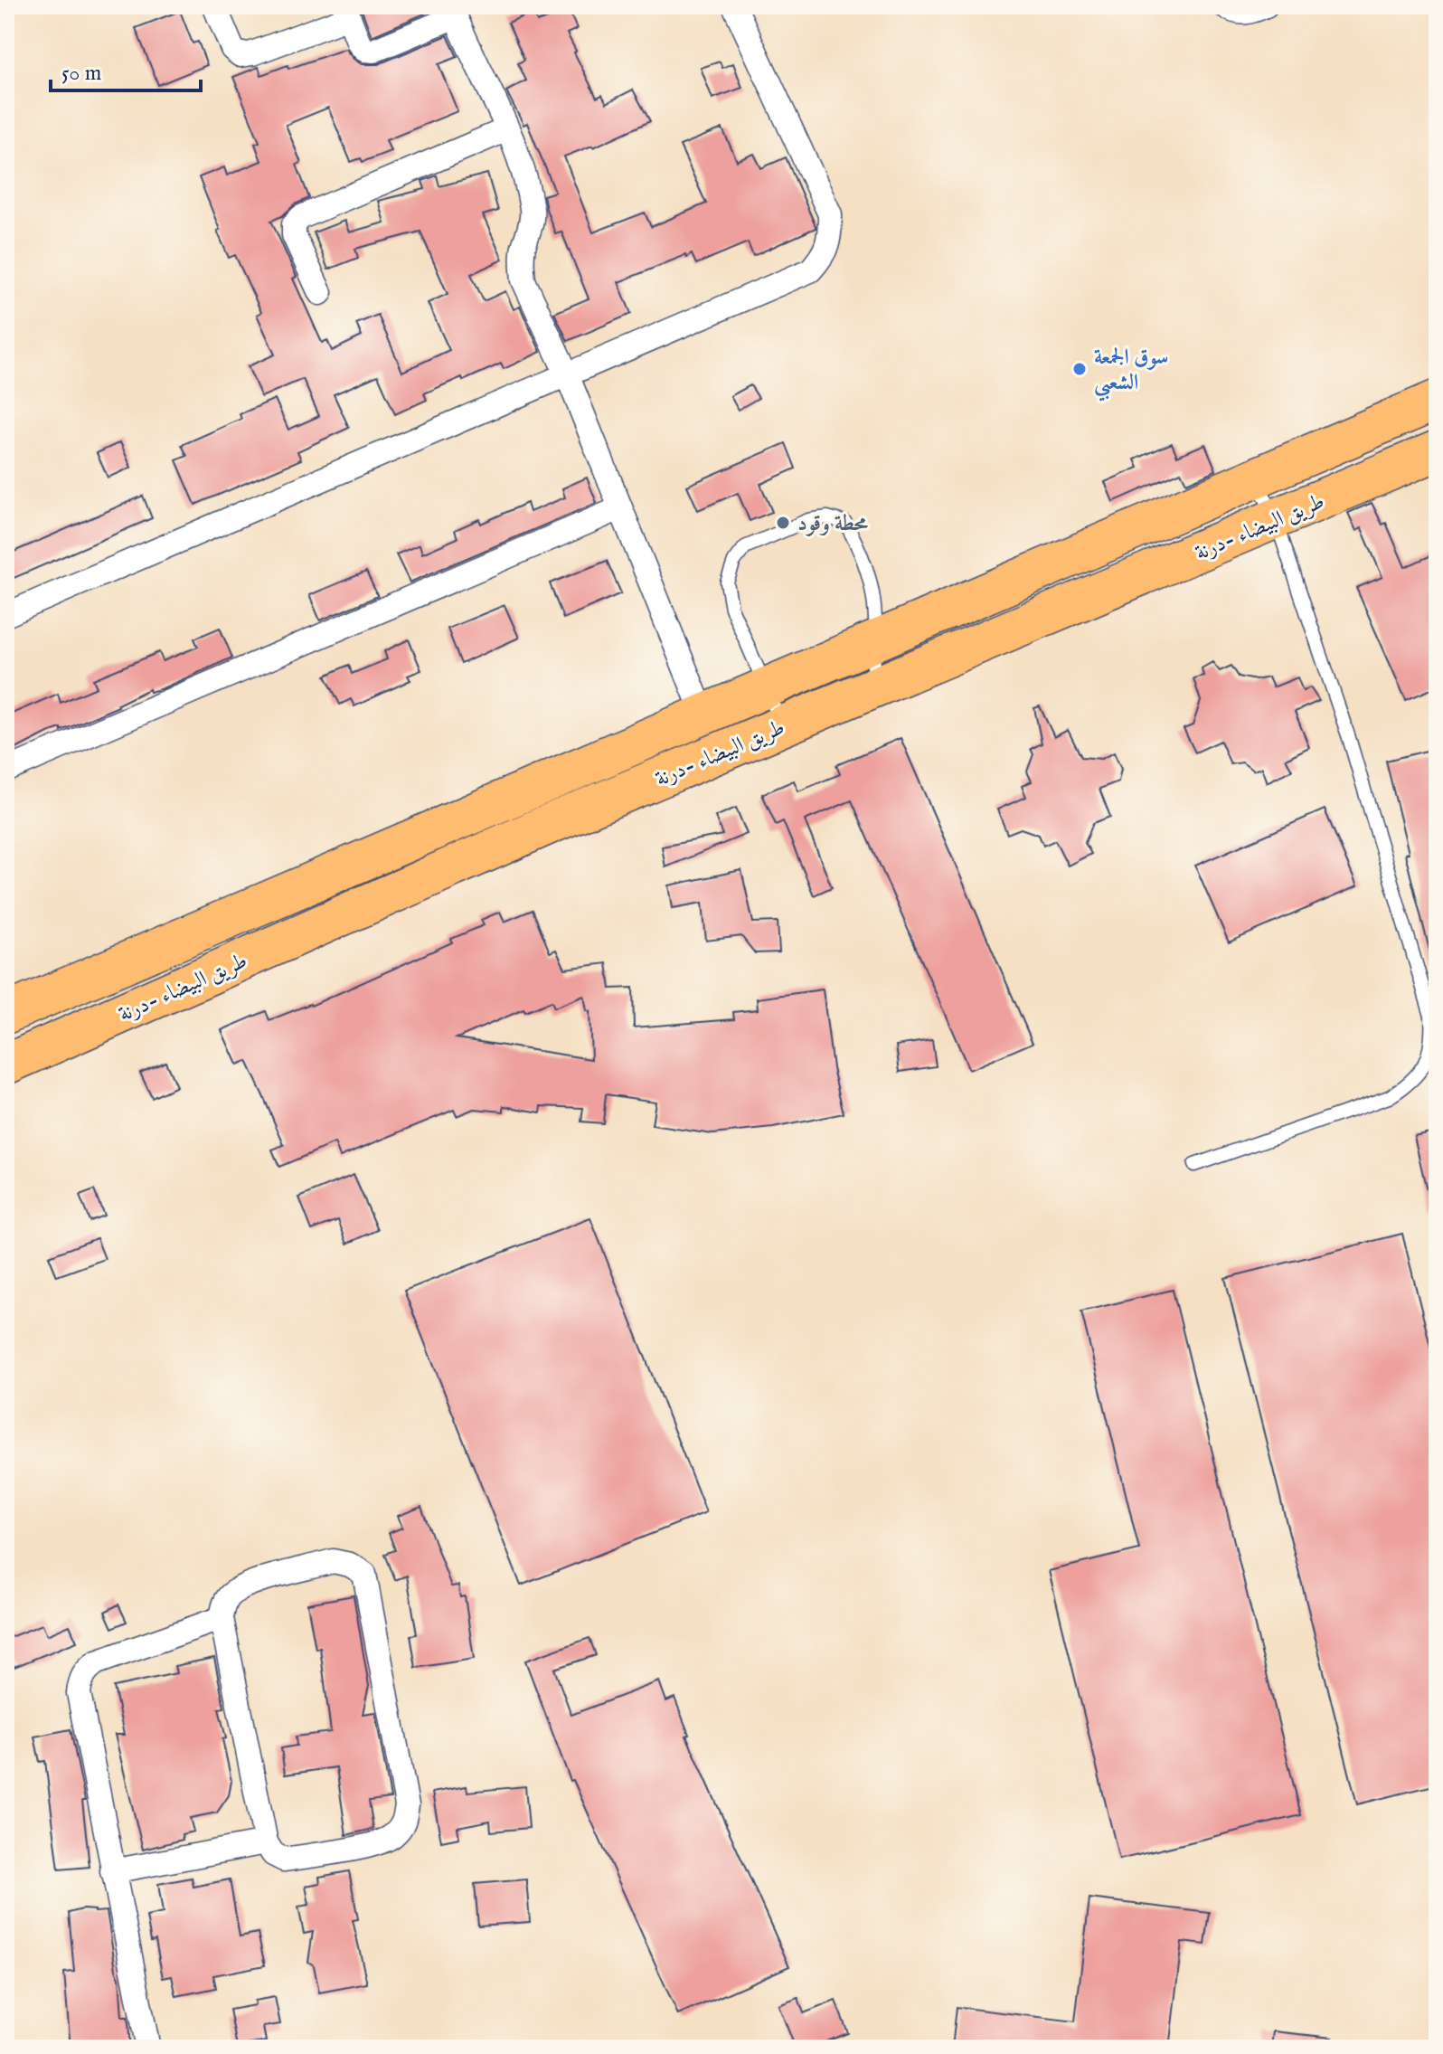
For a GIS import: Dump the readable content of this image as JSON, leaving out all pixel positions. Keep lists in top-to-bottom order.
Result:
{
  "streets": {
    "highway": ["طريق البيضاء -درنة"]
  },
  "places": ["سوق الجمعة الشعبي", "محطة وقود"],
  "scale_bar": "50 m"
}
